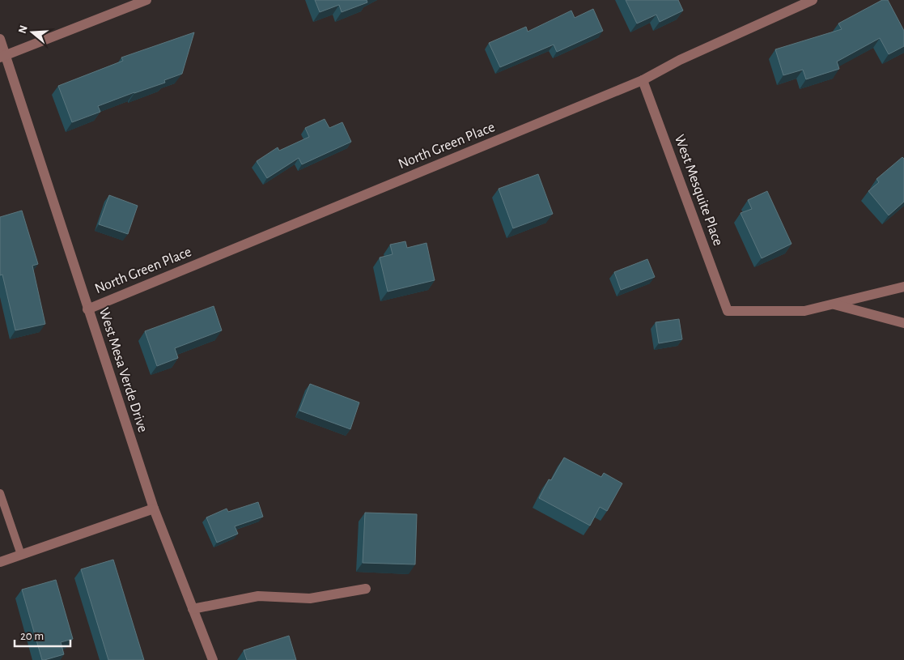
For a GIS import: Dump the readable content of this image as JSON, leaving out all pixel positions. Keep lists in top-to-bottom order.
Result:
{
  "streets": {
    "street": ["North Green Place", "West Mesquite Place", "West Mesa Verde Drive"]
  },
  "crossings": [
    ["North Green Place", "West Mesquite Place"],
    ["North Green Place", "West Mesa Verde Drive"]
  ],
  "scale_bar": "20 m",
  "north": "left"
}
